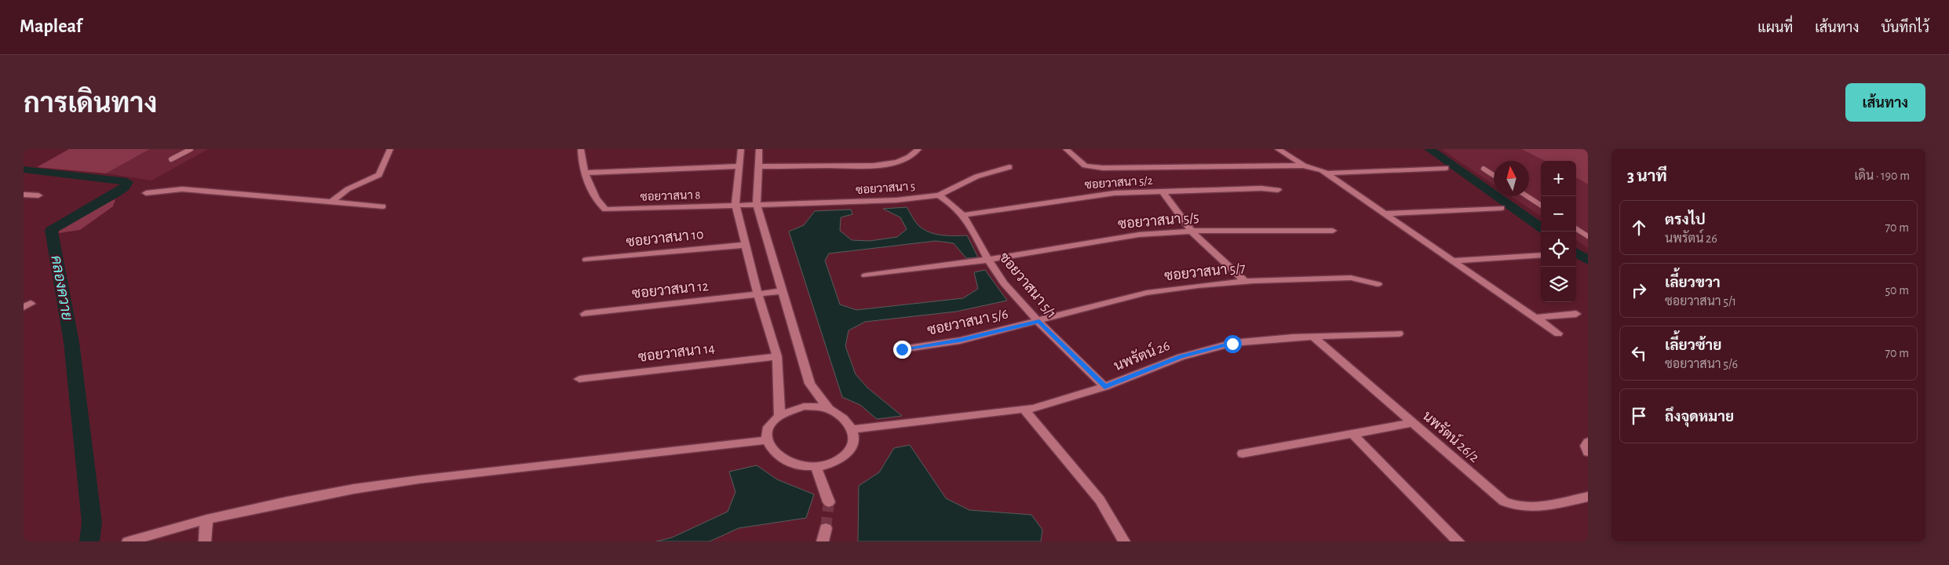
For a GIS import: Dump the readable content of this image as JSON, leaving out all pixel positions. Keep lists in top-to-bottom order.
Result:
{
  "streets": {
    "street": [
      "ซอยวาสนา 5/2",
      "ซอยวาสนา 5",
      "ซอยวาสนา 8",
      "ซอยวาสนา 5/5",
      "ซอยวาสนา 10",
      "ซอยวาสนา 5/7",
      "ซอยวาสนา 5/1",
      "ซอยวาสนา 12",
      "ซอยวาสนา 5/6",
      "ซอยวาสนา 14",
      "นพรัตน์ 26",
      "นพรัตน์ 26/2"
    ]
  },
  "crossings": [
    ["ซอยวาสนา 5/2", "ซอยวาสนา 5/1"],
    ["ซอยวาสนา 5", "ซอยวาสนา 8"],
    ["ซอยวาสนา 5", "ซอยวาสนา 5/1"],
    ["ซอยวาสนา 5/5", "ซอยวาสนา 5/1"],
    ["ซอยวาสนา 5/7", "ซอยวาสนา 5/1"],
    ["ซอยวาสนา 5/7", "ซอยวาสนา 5/6"],
    ["ซอยวาสนา 5/1", "ซอยวาสนา 5/6"],
    ["ซอยวาสนา 5/1", "นพรัตน์ 26"],
    ["นพรัตน์ 26", "นพรัตน์ 26/2"]
  ],
  "water": ["คลองควาย"],
  "north": "top",
  "page": {
    "header": "Mapleaf",
    "nav": ["แผนที่", "เส้นทาง", "บันทึกไว้"],
    "title": "การเดินทาง",
    "buttons": "เส้นทาง",
    "heading": ["3 นาที", "เดิน · 190 m"],
    "map_buttons": ["+", "−"],
    "list": [
      ["ตรงไป", "นพรัตน์ 26", "70 m"],
      ["เลี้ยวขวา", "ซอยวาสนา 5/1", "50 m"],
      ["เลี้ยวซ้าย", "ซอยวาสนา 5/6", "70 m"],
      "ถึงจุดหมาย"
    ]
  }
}
